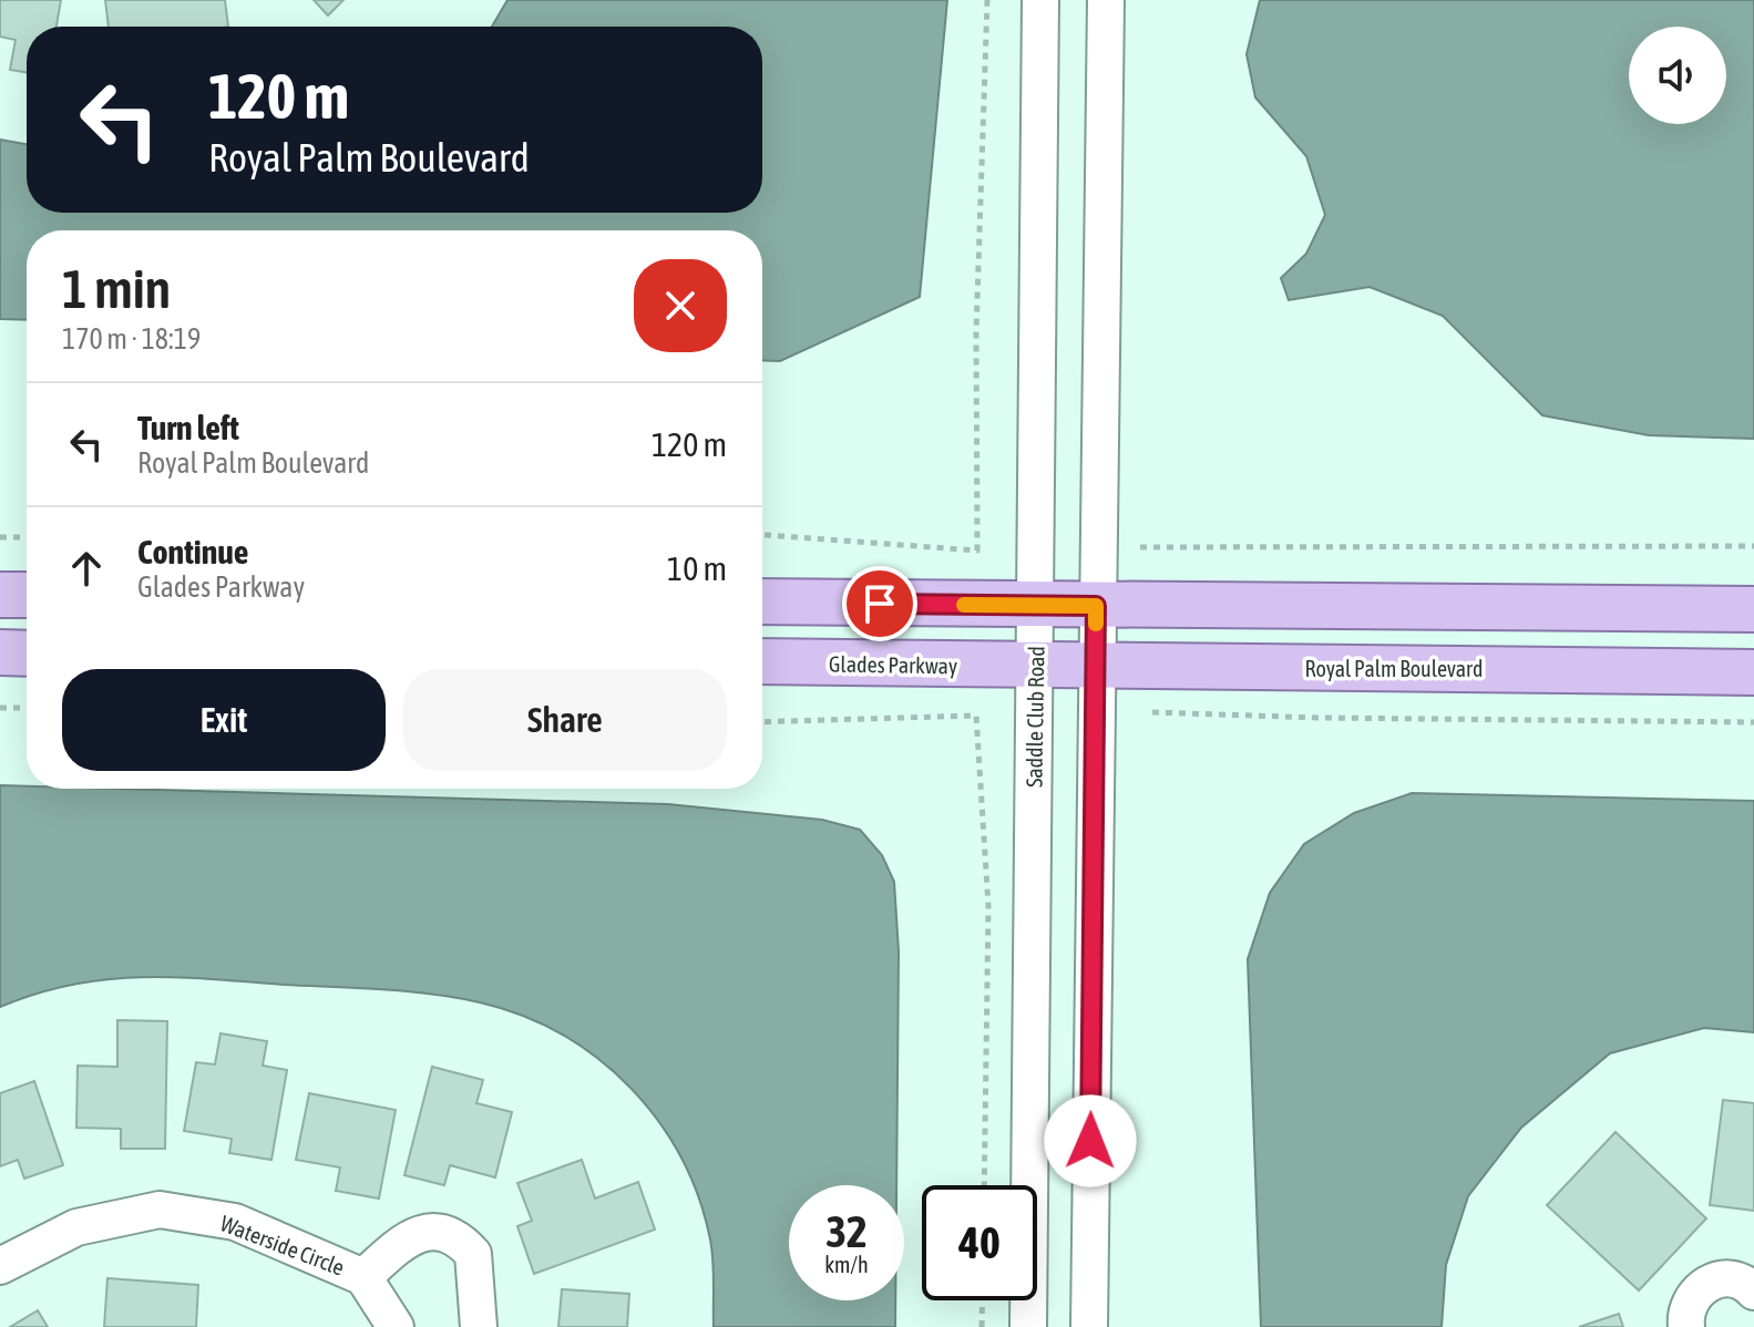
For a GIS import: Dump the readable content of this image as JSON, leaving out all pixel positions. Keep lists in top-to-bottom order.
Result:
{
  "streets": {
    "main road": ["Glades Parkway", "Royal Palm Boulevard"],
    "street": ["Saddle Club Road", "Waterside Circle"]
  },
  "crossings": [
    ["Glades Parkway", "Royal Palm Boulevard"],
    ["Glades Parkway", "Saddle Club Road"],
    ["Royal Palm Boulevard", "Saddle Club Road"]
  ],
  "page": {
    "turn": ["120 m", "Royal Palm Boulevard"],
    "heading": ["1 min", "170 m · 18:19"],
    "list": [
      {
        "name": "Turn left",
        "note": "Royal Palm Boulevard",
        "value": "120 m"
      },
      {
        "name": "Continue",
        "note": "Glades Parkway",
        "value": "10 m"
      }
    ],
    "buttons": ["Exit", "Share"],
    "speed": "32 km/h",
    "limit": "40"
  }
}
